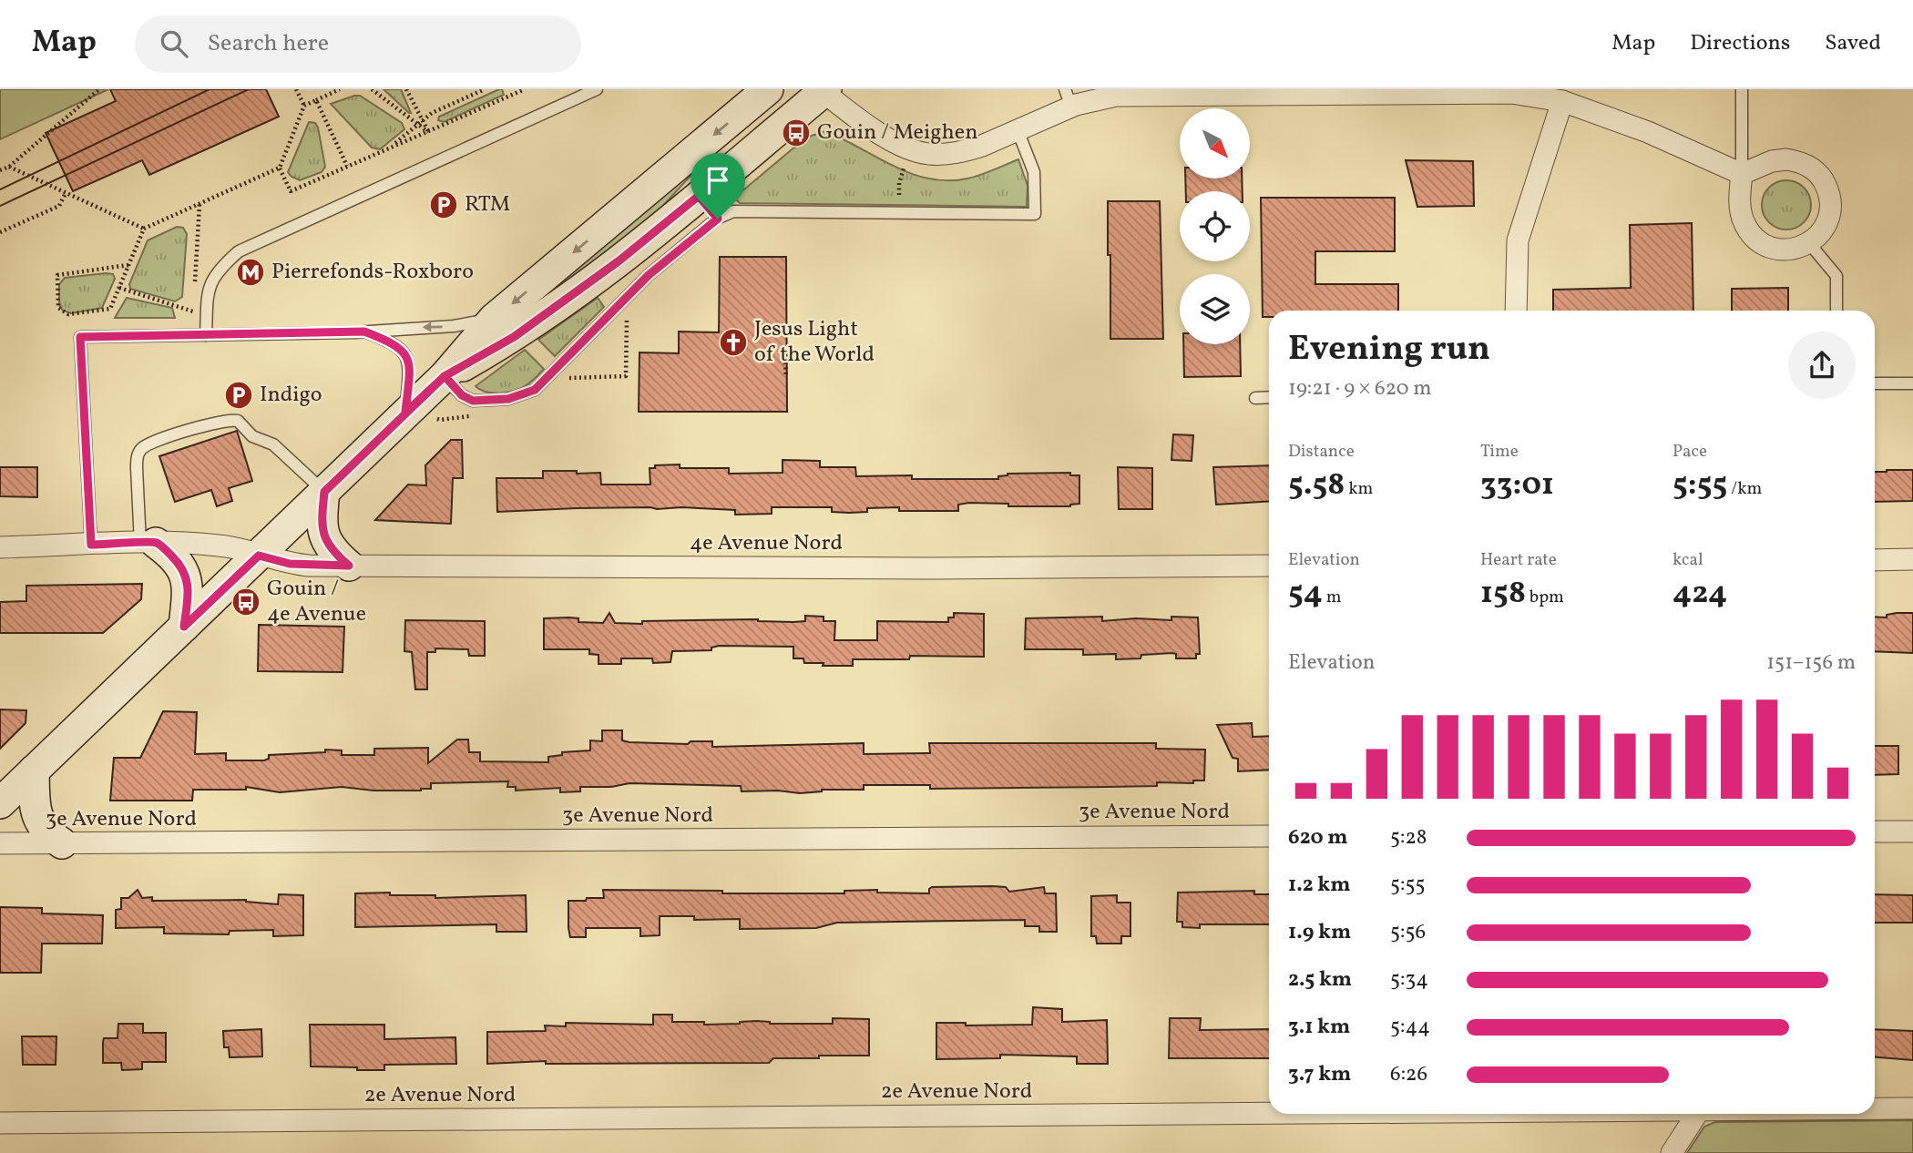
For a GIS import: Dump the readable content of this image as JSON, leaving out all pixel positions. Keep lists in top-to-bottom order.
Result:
{
  "streets": {
    "street": ["4e Avenue Nord", "3e Avenue Nord", "2e Avenue Nord"]
  },
  "places": {
    "bus stop": ["Gouin / Meighen", "Gouin / 4e Avenue"],
    "parking": ["RTM", "Indigo"],
    "metro station": ["Pierrefonds-Roxboro"],
    "church": ["Jesus Light of the World"]
  },
  "north": "bottom right",
  "page": {
    "header": "Map",
    "search": "Search here",
    "nav": ["Map", "Directions", "Saved"],
    "heading": ["Evening run", "19:21 · 9 × 620 m"],
    "stats": [
      ["Distance", "5.58 km"],
      ["Time", "33:01"],
      ["Pace", "5:55 /km"],
      ["Elevation", "54 m"],
      ["Heart rate", "158 bpm"],
      ["kcal", "424"]
    ],
    "chart": ["Elevation", "151–156 m"],
    "list": [
      {
        "name": "620 m",
        "note": "5:28"
      },
      {
        "name": "1.2 km",
        "note": "5:55"
      },
      {
        "name": "1.9 km",
        "note": "5:56"
      },
      {
        "name": "2.5 km",
        "note": "5:34"
      },
      {
        "name": "3.1 km",
        "note": "5:44"
      },
      {
        "name": "3.7 km",
        "note": "6:26"
      }
    ]
  }
}
